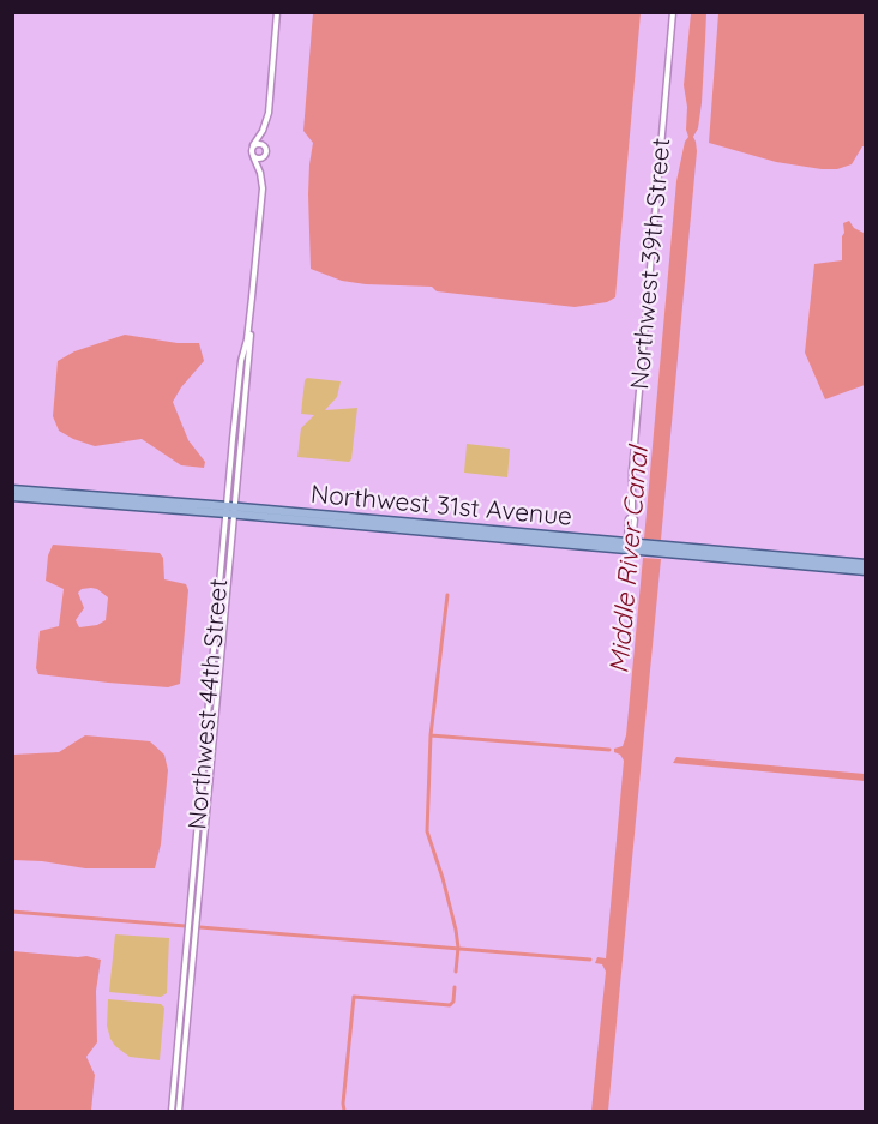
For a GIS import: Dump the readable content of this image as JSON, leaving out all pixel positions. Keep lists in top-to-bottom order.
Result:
{
  "streets": {
    "main road": ["Northwest 31st Avenue"],
    "street": ["Northwest 39th Street", "Northwest 44th Street"]
  },
  "crossings": [
    ["Northwest 39th Street", "Northwest 31st Avenue"],
    ["Northwest 31st Avenue", "Northwest 44th Street"]
  ],
  "water": ["Middle River Canal"]
}
